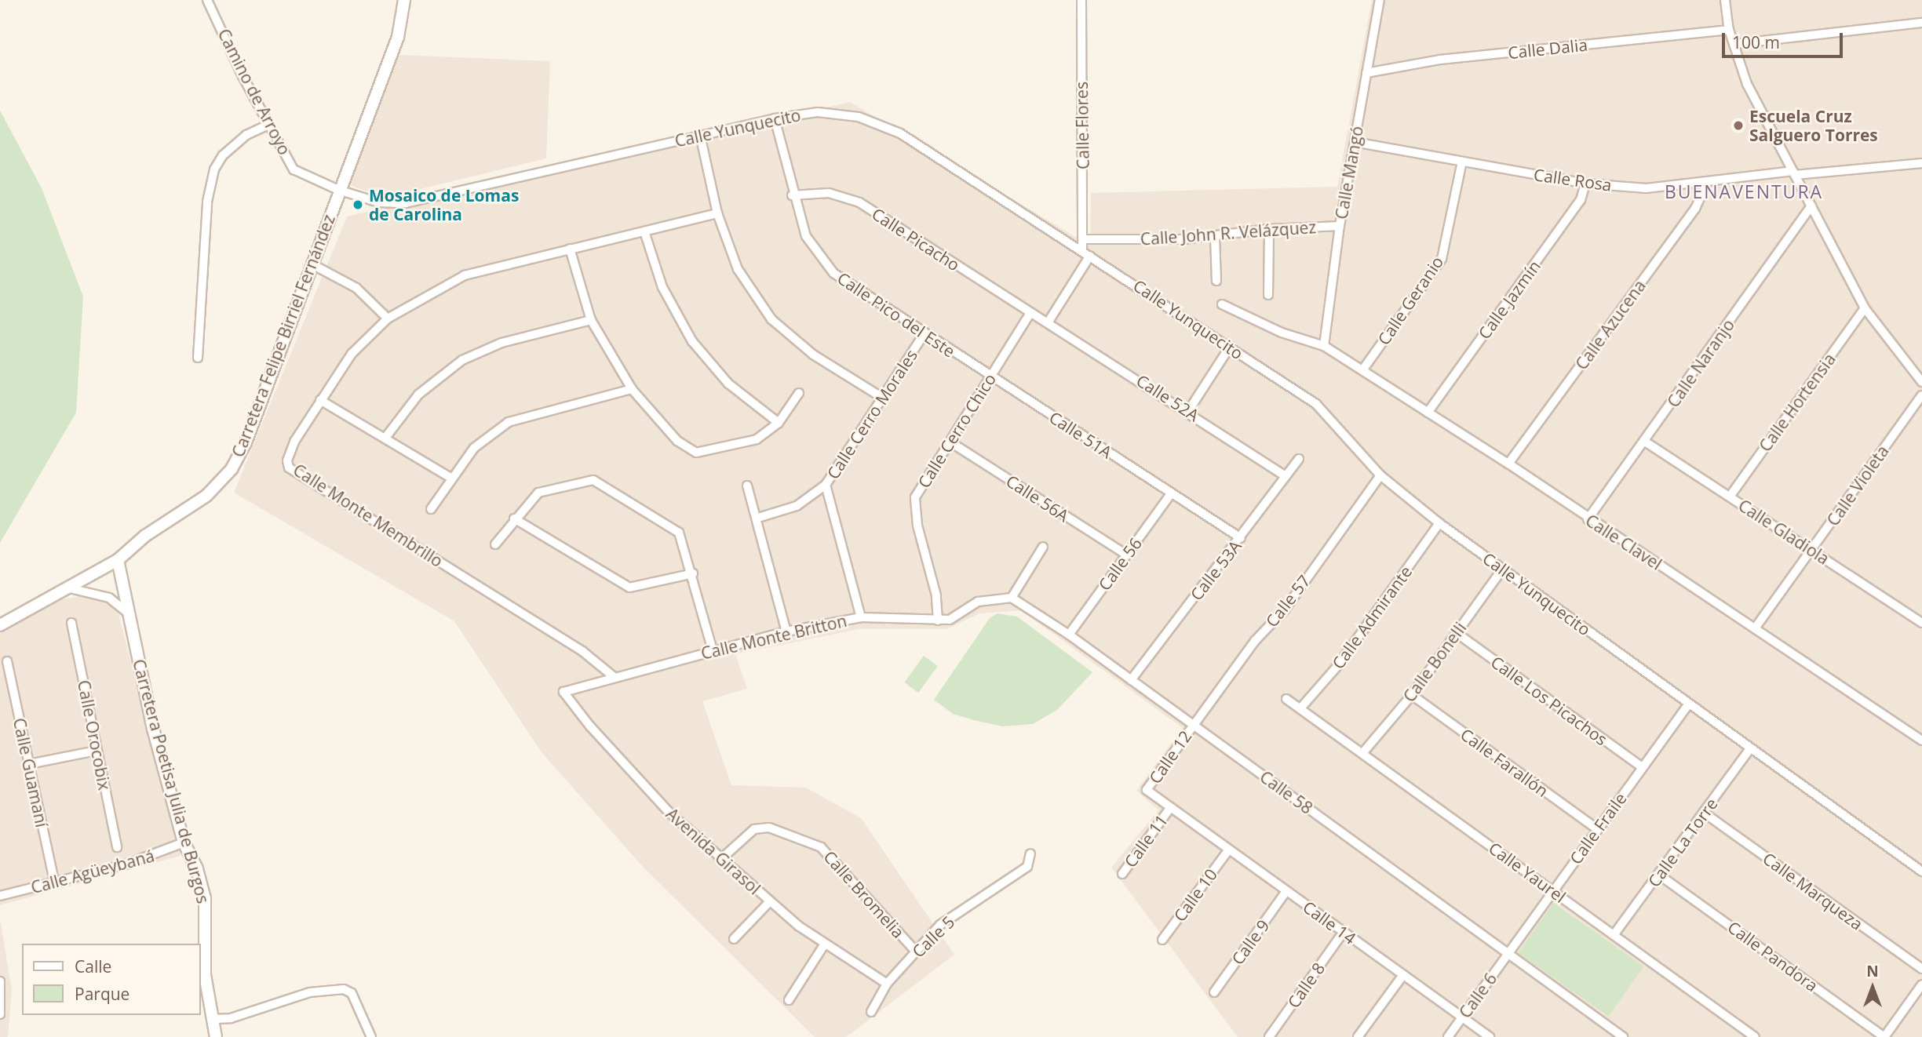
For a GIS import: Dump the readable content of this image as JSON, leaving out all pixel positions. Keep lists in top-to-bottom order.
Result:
{
  "streets": {
    "street": [
      "Calle Dalia",
      "Camino de Arroyo",
      "Calle Flores",
      "Calle Yunquecito",
      "Calle Mangó",
      "Calle Rosa",
      "Calle John R. Velázquez",
      "Calle Picacho",
      "Calle Jazmín",
      "Calle Geranio",
      "Calle Pico del Este",
      "Calle Azucena",
      "Carretera Felipe Birriel Fernández",
      "Calle Naranjo",
      "Calle 52A",
      "Calle Hortensia",
      "Calle Cerro Morales",
      "Calle Cerro Chico",
      "Calle 51A",
      "Calle Violeta",
      "Calle 56A",
      "Calle Monte Membrillo",
      "Calle Gladiola",
      "Calle Clavel",
      "Calle 56",
      "Calle 53A",
      "Calle 57",
      "Calle Admirante",
      "Calle Monte Britton",
      "Calle Bonelli",
      "Calle Los Picachos",
      "Calle Orocobix",
      "Calle 12",
      "Calle Farallón",
      "Calle Guamaní",
      "Carretera Poetisa Julia de Burgos",
      "Calle 58",
      "Calle Fraile",
      "Calle 11",
      "Calle La Torre",
      "Avenida Girasol",
      "Calle Agüeybaná",
      "Calle Yaurel",
      "Calle Marqueza",
      "Calle Bromelia",
      "Calle 10",
      "Calle 14",
      "Calle 5",
      "Calle 9",
      "Calle Pandora",
      "Calle 8",
      "Calle 6"
    ]
  },
  "crossings": [
    ["Calle Dalia", "Calle Mangó"],
    ["Camino de Arroyo", "Calle Yunquecito"],
    ["Camino de Arroyo", "Carretera Felipe Birriel Fernández"],
    ["Calle Flores", "Calle Yunquecito"],
    ["Calle Flores", "Calle John R. Velázquez"],
    ["Calle Yunquecito", "Calle Pico del Este"],
    ["Calle Yunquecito", "Carretera Felipe Birriel Fernández"],
    ["Calle Yunquecito", "Calle 57"],
    ["Calle Yunquecito", "Calle Admirante"],
    ["Calle Yunquecito", "Calle Bonelli"],
    ["Calle Yunquecito", "Calle Fraile"],
    ["Calle Yunquecito", "Calle La Torre"],
    ["Calle Mangó", "Calle Rosa"],
    ["Calle Mangó", "Calle John R. Velázquez"],
    ["Calle Mangó", "Calle Clavel"],
    ["Calle Rosa", "Calle Jazmín"],
    ["Calle Rosa", "Calle Geranio"],
    ["Calle Rosa", "Calle Azucena"],
    ["Calle Picacho", "Calle Pico del Este"],
    ["Calle Picacho", "Calle 52A"],
    ["Calle Picacho", "Calle Cerro Chico"],
    ["Calle Jazmín", "Calle Clavel"],
    ["Calle Geranio", "Calle Clavel"],
    ["Calle Pico del Este", "Calle Cerro Morales"],
    ["Calle Pico del Este", "Calle Cerro Chico"],
    ["Calle Pico del Este", "Calle 51A"],
    ["Calle Azucena", "Calle Clavel"],
    ["Carretera Felipe Birriel Fernández", "Carretera Poetisa Julia de Burgos"],
    ["Calle Naranjo", "Calle Gladiola"],
    ["Calle Naranjo", "Calle Clavel"],
    ["Calle 52A", "Calle 53A"],
    ["Calle Hortensia", "Calle Gladiola"],
    ["Calle Cerro Chico", "Calle 51A"],
    ["Calle Cerro Chico", "Calle 56A"],
    ["Calle Cerro Chico", "Calle Monte Britton"],
    ["Calle 51A", "Calle 56"],
    ["Calle 51A", "Calle 53A"],
    ["Calle Violeta", "Calle Gladiola"],
    ["Calle Violeta", "Calle Clavel"],
    ["Calle 56A", "Calle 56"],
    ["Calle Monte Membrillo", "Calle Monte Britton"],
    ["Calle 56", "Calle 58"],
    ["Calle 53A", "Calle 58"],
    ["Calle 57", "Calle 12"],
    ["Calle 57", "Calle 58"],
    ["Calle Admirante", "Calle Yaurel"],
    ["Calle Monte Britton", "Avenida Girasol"],
    ["Calle Bonelli", "Calle Los Picachos"],
    ["Calle Bonelli", "Calle Farallón"],
    ["Calle Bonelli", "Calle Yaurel"],
    ["Calle Los Picachos", "Calle Fraile"],
    ["Calle 12", "Calle 58"],
    ["Calle 12", "Calle 14"],
    ["Calle Farallón", "Calle Fraile"],
    ["Calle Guamaní", "Calle Agüeybaná"],
    ["Carretera Poetisa Julia de Burgos", "Calle Agüeybaná"],
    ["Calle 58", "Calle Fraile"],
    ["Calle 58", "Calle 6"],
    ["Calle Fraile", "Calle Yaurel"],
    ["Calle Fraile", "Calle 6"],
    ["Calle 11", "Calle 14"],
    ["Calle La Torre", "Calle Yaurel"],
    ["Calle La Torre", "Calle Marqueza"],
    ["Calle La Torre", "Calle Pandora"],
    ["Avenida Girasol", "Calle Bromelia"],
    ["Avenida Girasol", "Calle 5"],
    ["Calle Bromelia", "Calle 5"],
    ["Calle 10", "Calle 14"],
    ["Calle 14", "Calle 9"],
    ["Calle 14", "Calle 8"],
    ["Calle 14", "Calle 6"]
  ],
  "districts": ["BUENAVENTURA"],
  "places": ["Escuela Cruz Salguero Torres", "Mosaico de Lomas de Carolina"],
  "legend": ["Calle", "Parque"],
  "scale_bar": "100 m",
  "north": "top"
}
